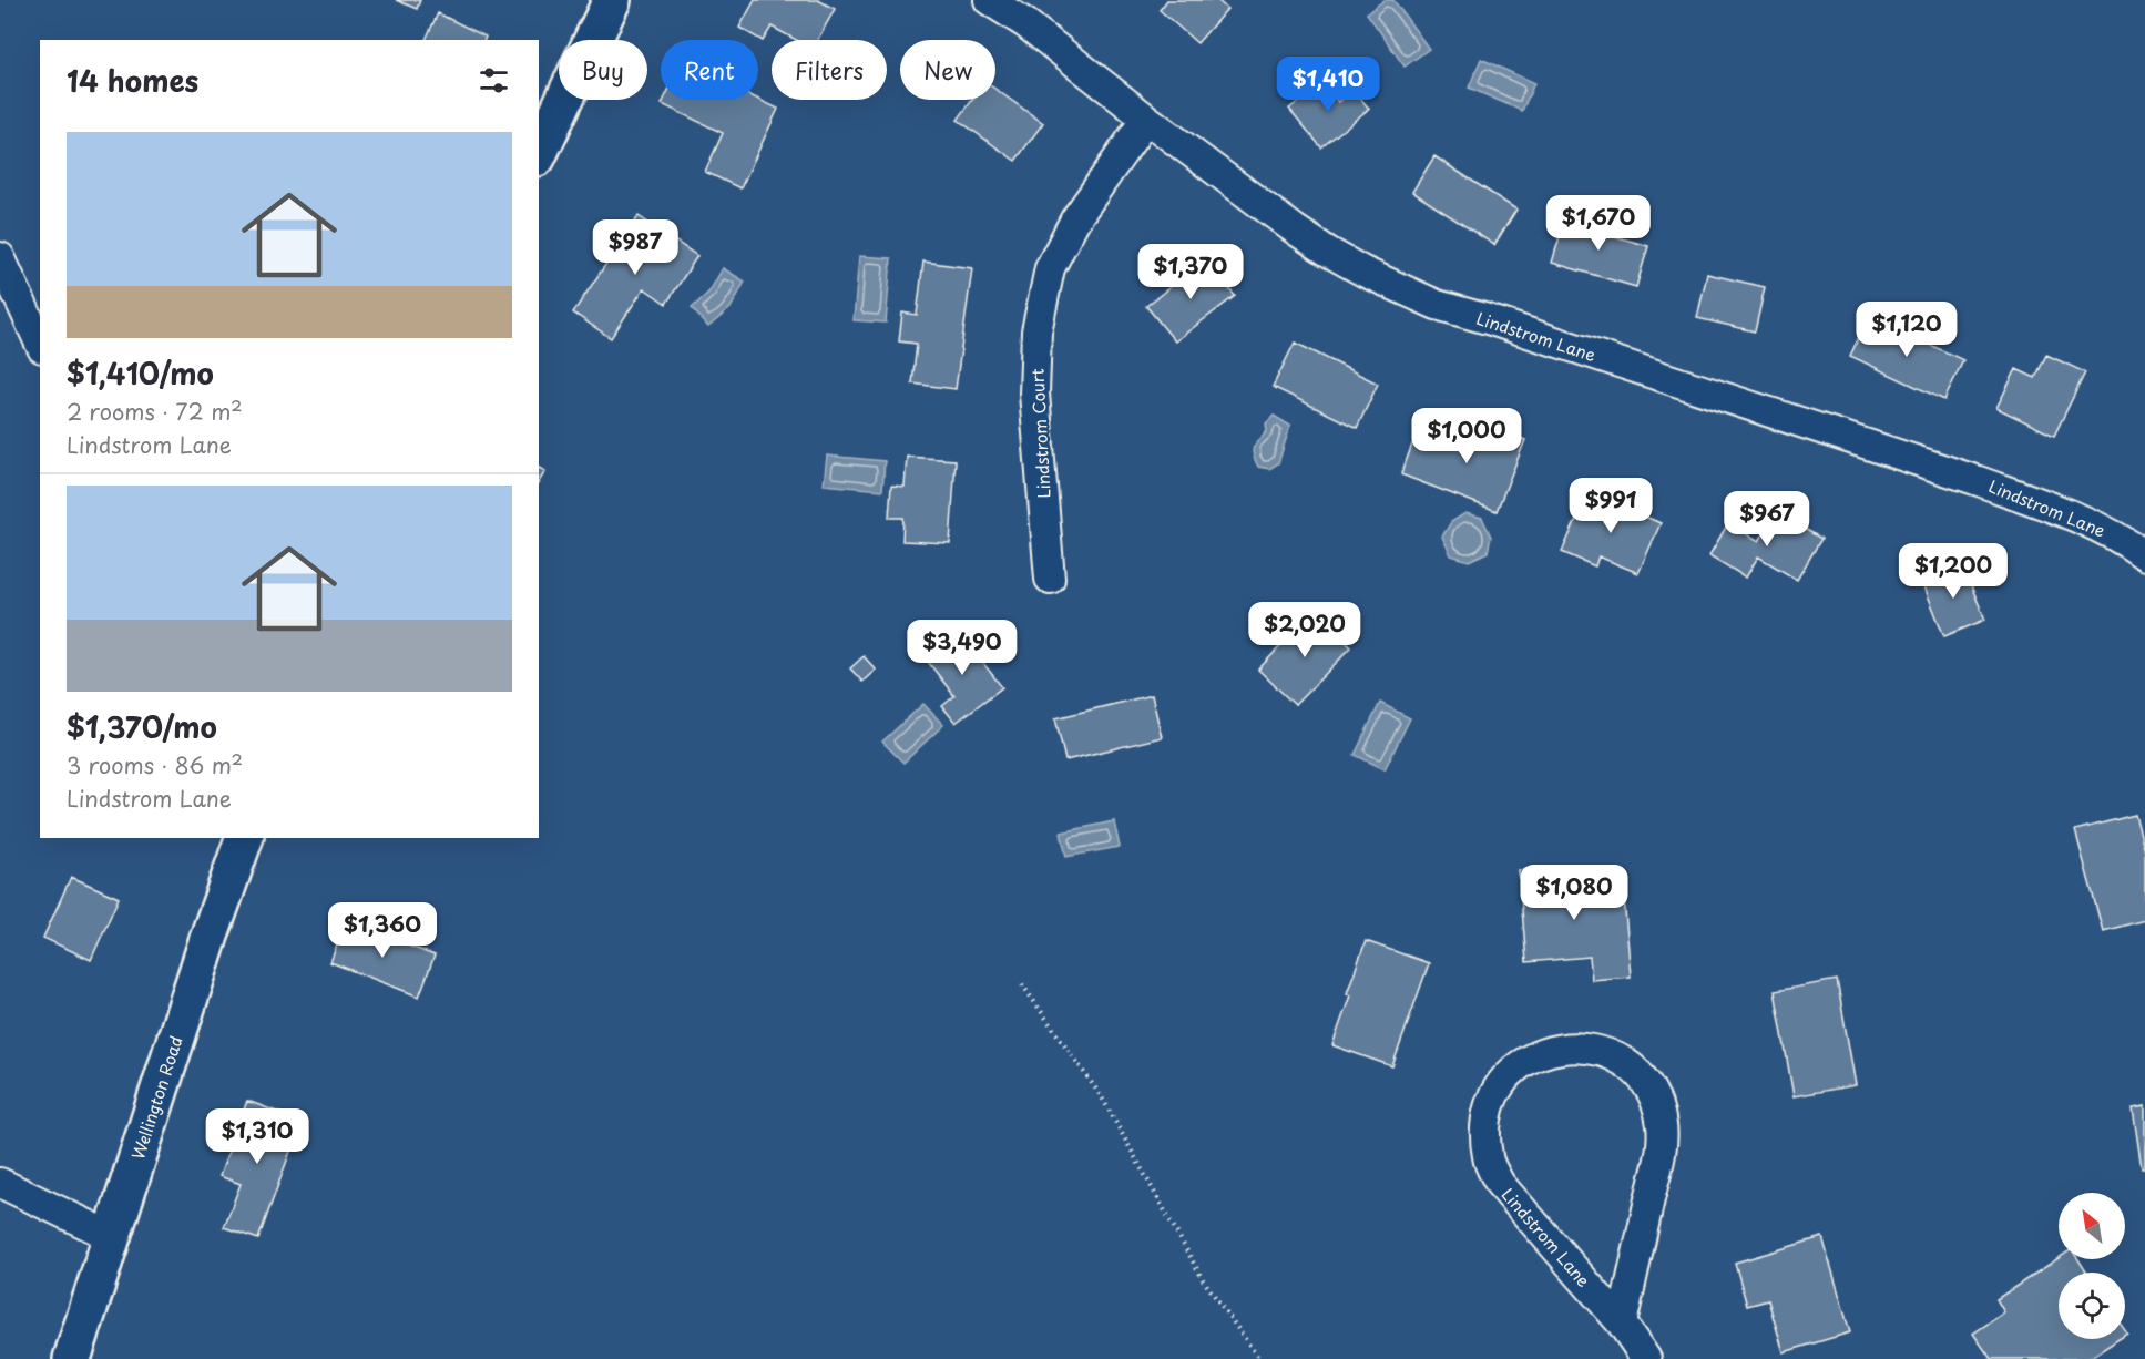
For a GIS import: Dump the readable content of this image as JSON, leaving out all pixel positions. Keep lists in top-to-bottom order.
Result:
{
  "streets": {
    "main road": ["Wellington Road"],
    "street": ["Lindstrom Lane", "Lindstrom Court"]
  },
  "crossings": [
    ["Lindstrom Lane", "Lindstrom Court"]
  ],
  "north": "top left",
  "page": {
    "chip": [
      "Buy",
      "Rent",
      "Filters",
      "New"
    ],
    "heading": "14 homes",
    "price": [
      "$1,410",
      "$1,670",
      "$987",
      "$1,370",
      "$1,120",
      "$1,000",
      "$991",
      "$967",
      "$1,200",
      "$2,020",
      "$3,490",
      "$1,080",
      "$1,360",
      "$1,310"
    ],
    "list": [
      {
        "name": "$1,410/mo",
        "note": "2 rooms · 72 m² · Lindstrom Lane"
      },
      {
        "name": "$1,370/mo",
        "note": "3 rooms · 86 m² · Lindstrom Lane"
      }
    ]
  }
}
